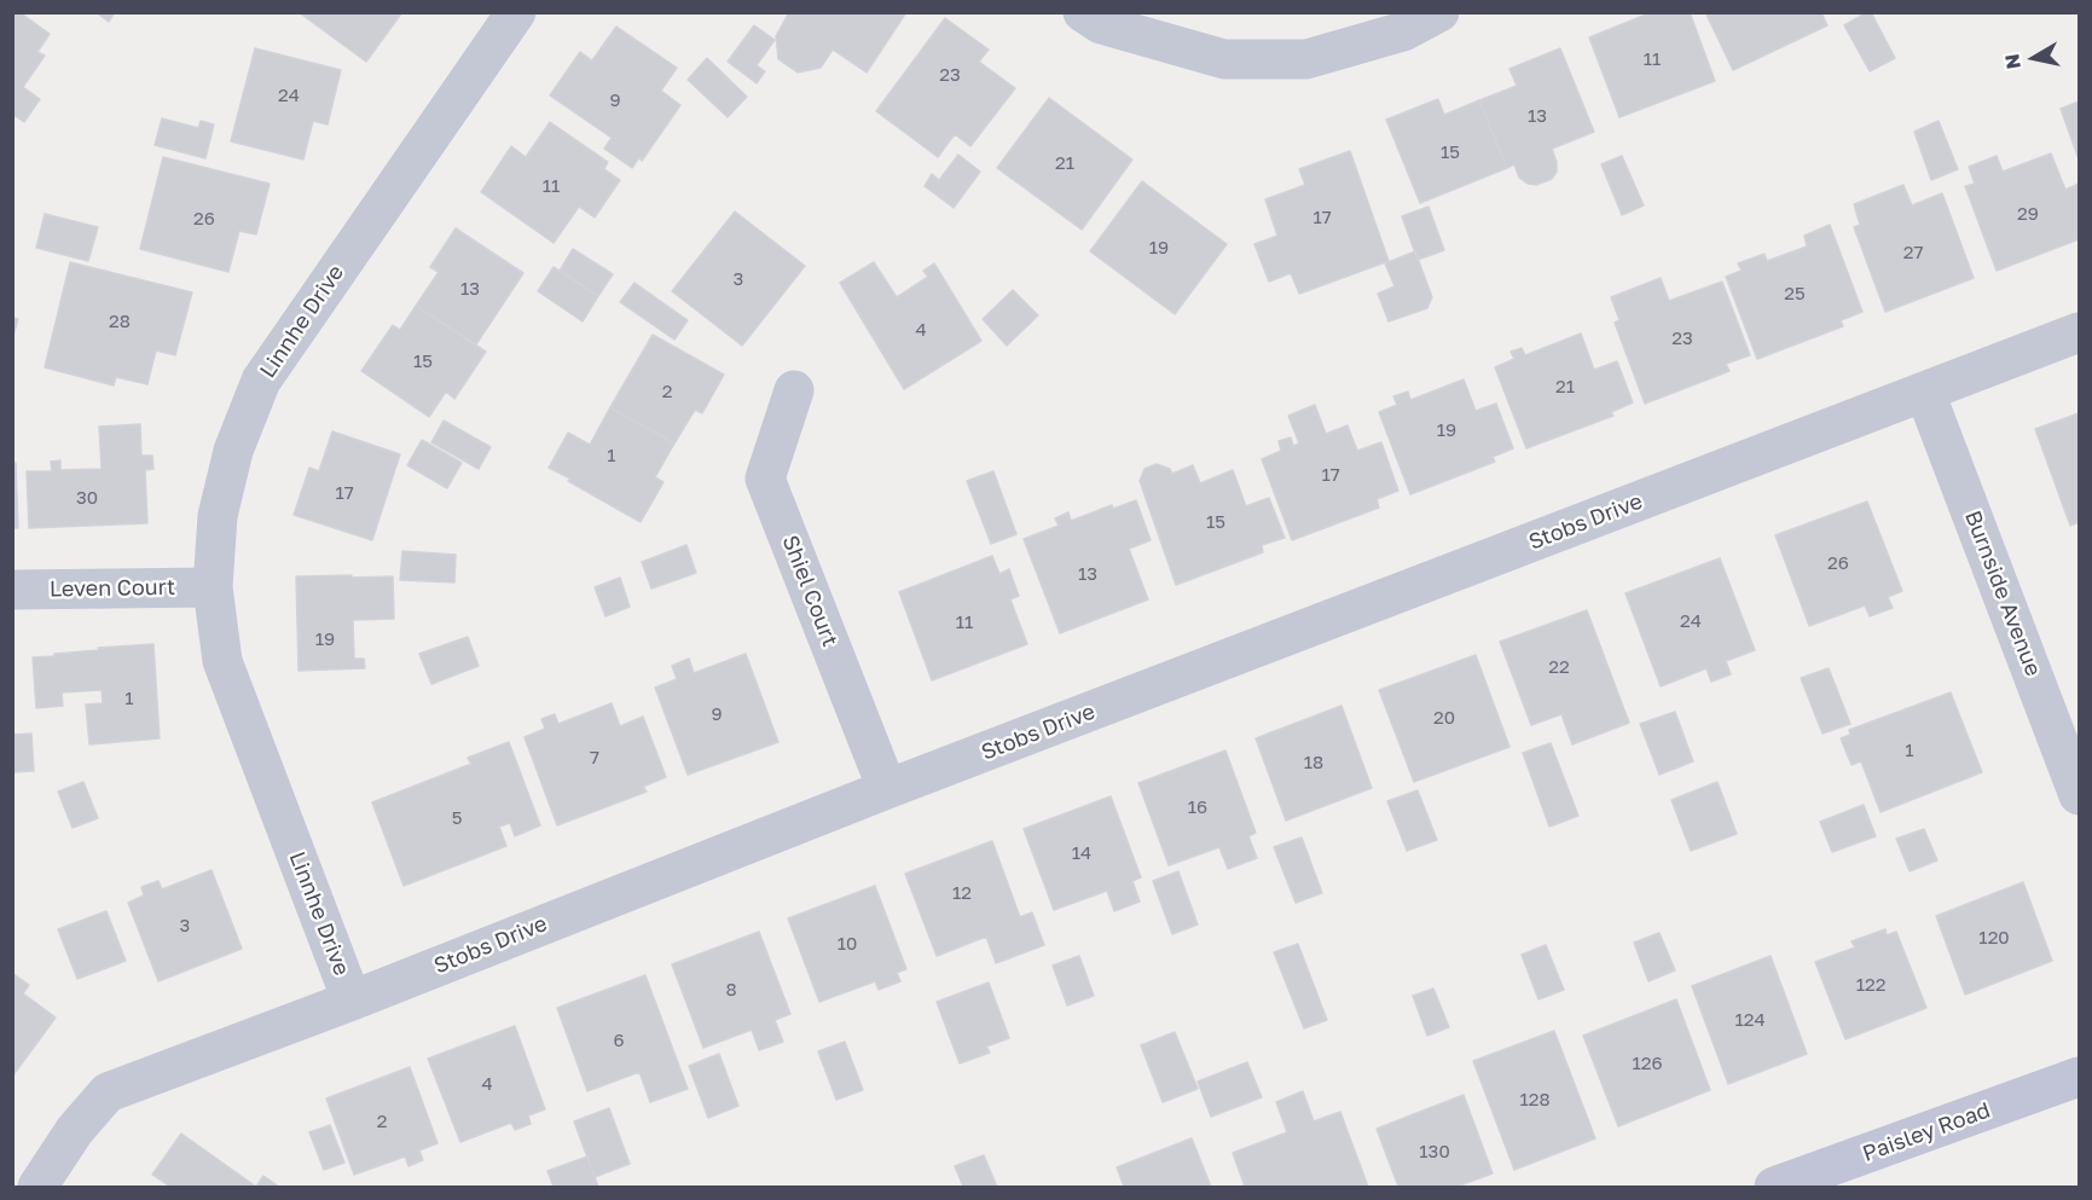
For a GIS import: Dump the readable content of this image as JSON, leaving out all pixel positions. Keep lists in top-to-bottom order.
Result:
{
  "streets": {
    "main road": ["Paisley Road"],
    "street": [
      "Linnhe Drive",
      "Stobs Drive",
      "Leven Court",
      "Shiel Court",
      "Burnside Avenue"
    ]
  },
  "crossings": [
    ["Linnhe Drive", "Stobs Drive"],
    ["Linnhe Drive", "Leven Court"],
    ["Stobs Drive", "Shiel Court"],
    ["Stobs Drive", "Burnside Avenue"]
  ],
  "house_numbers": [
    "11",
    "23",
    "24",
    "9",
    "13",
    "15",
    "21",
    "11",
    "29",
    "17",
    "26",
    "19",
    "27",
    "3",
    "13",
    "25",
    "28",
    "4",
    "23",
    "15",
    "21",
    "2",
    "19",
    "1",
    "17",
    "17",
    "30",
    "15",
    "26",
    "13",
    "24",
    "11",
    "19",
    "22",
    "1",
    "9",
    "20",
    "1",
    "7",
    "18",
    "16",
    "5",
    "14",
    "12",
    "3",
    "120",
    "10",
    "122",
    "8",
    "124",
    "6",
    "126",
    "4",
    "128",
    "2",
    "130"
  ],
  "north": "left"
}
